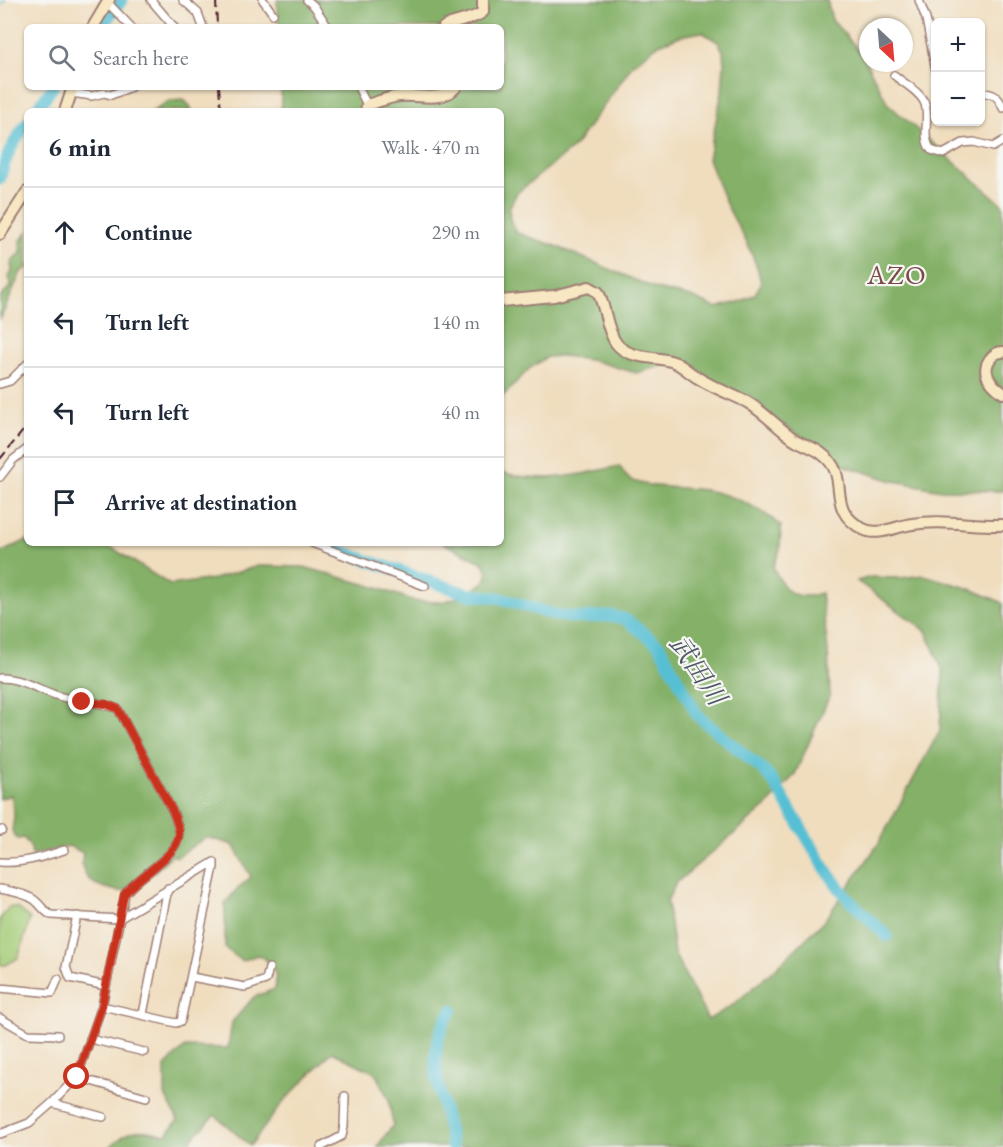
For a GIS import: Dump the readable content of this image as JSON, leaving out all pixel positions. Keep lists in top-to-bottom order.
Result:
{
  "districts": ["AZO"],
  "water": ["武田川"],
  "north": "bottom right",
  "page": {
    "map_buttons": ["+", "−"],
    "search": "Search here",
    "heading": ["6 min", "Walk · 470 m"],
    "list": [
      ["Continue", "290 m"],
      ["Turn left", "140 m"],
      ["Turn left", "40 m"],
      "Arrive at destination"
    ]
  }
}
